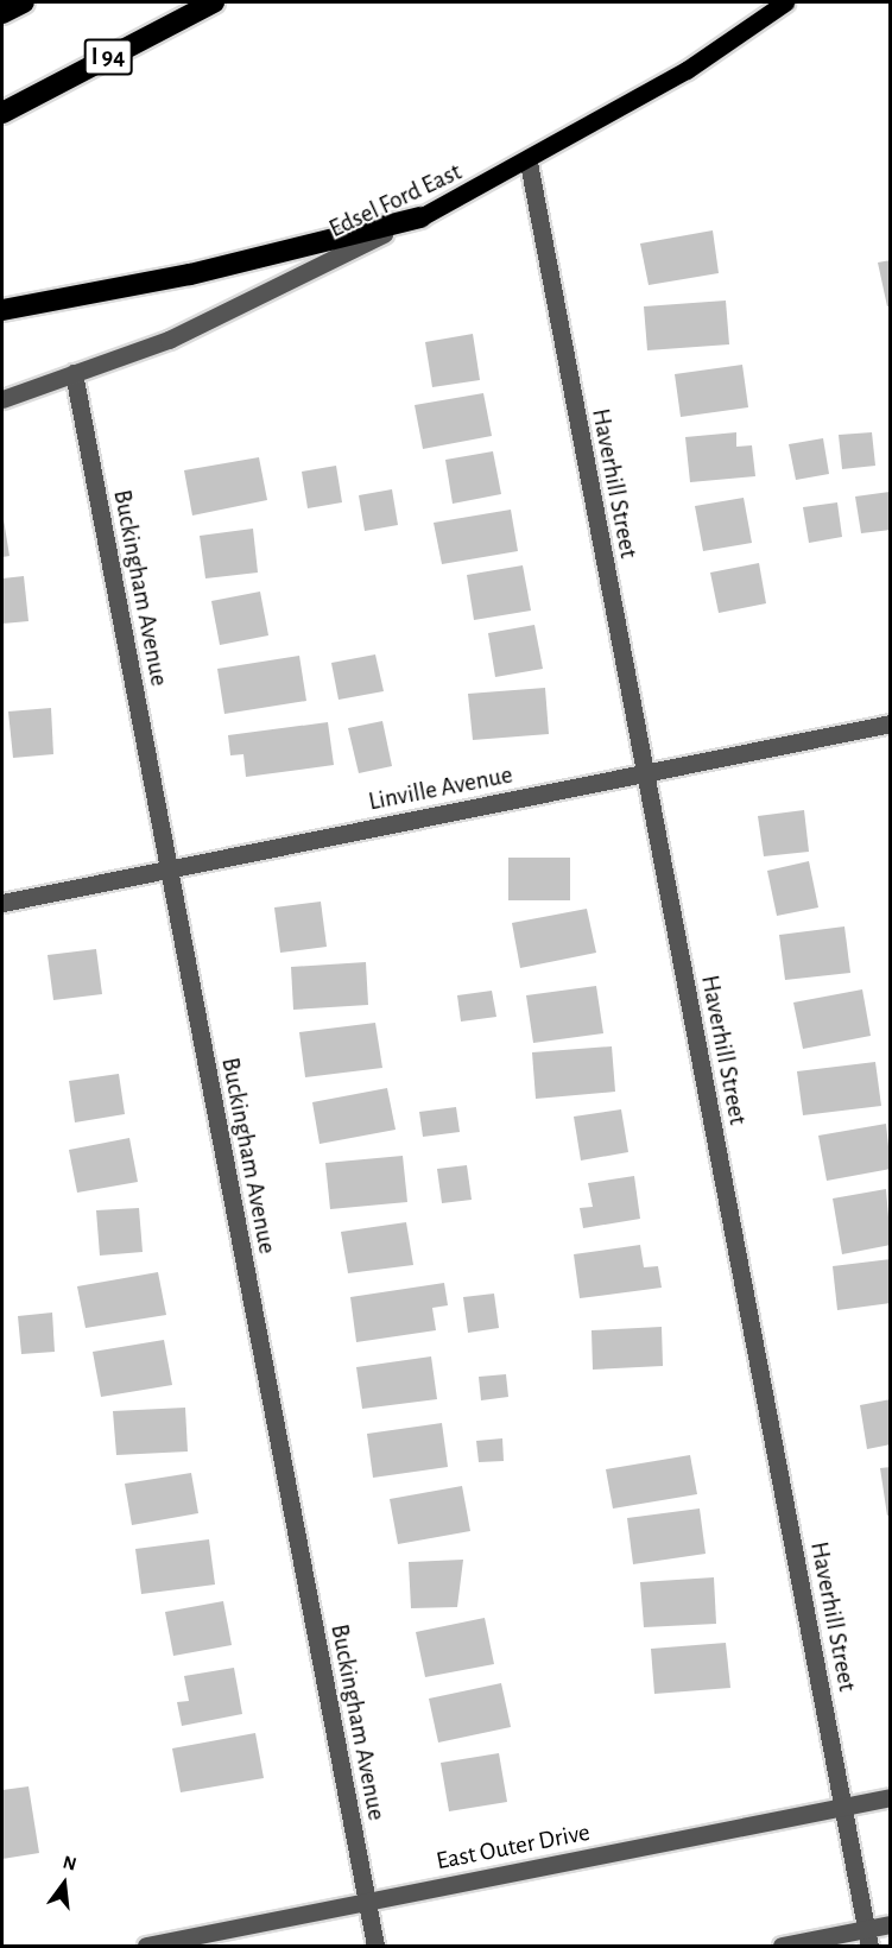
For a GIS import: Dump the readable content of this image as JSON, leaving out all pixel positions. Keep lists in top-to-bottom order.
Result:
{
  "streets": {
    "highway": ["I 94"],
    "main road": ["Edsel Ford East"],
    "street": [
      "Haverhill Street",
      "Buckingham Avenue",
      "Linville Avenue",
      "East Outer Drive"
    ]
  },
  "crossings": [
    ["Edsel Ford East", "Haverhill Street"],
    ["Edsel Ford East", "Buckingham Avenue"],
    ["Haverhill Street", "Linville Avenue"],
    ["Haverhill Street", "East Outer Drive"],
    ["Buckingham Avenue", "Linville Avenue"],
    ["Buckingham Avenue", "East Outer Drive"]
  ],
  "north": "top"
}
